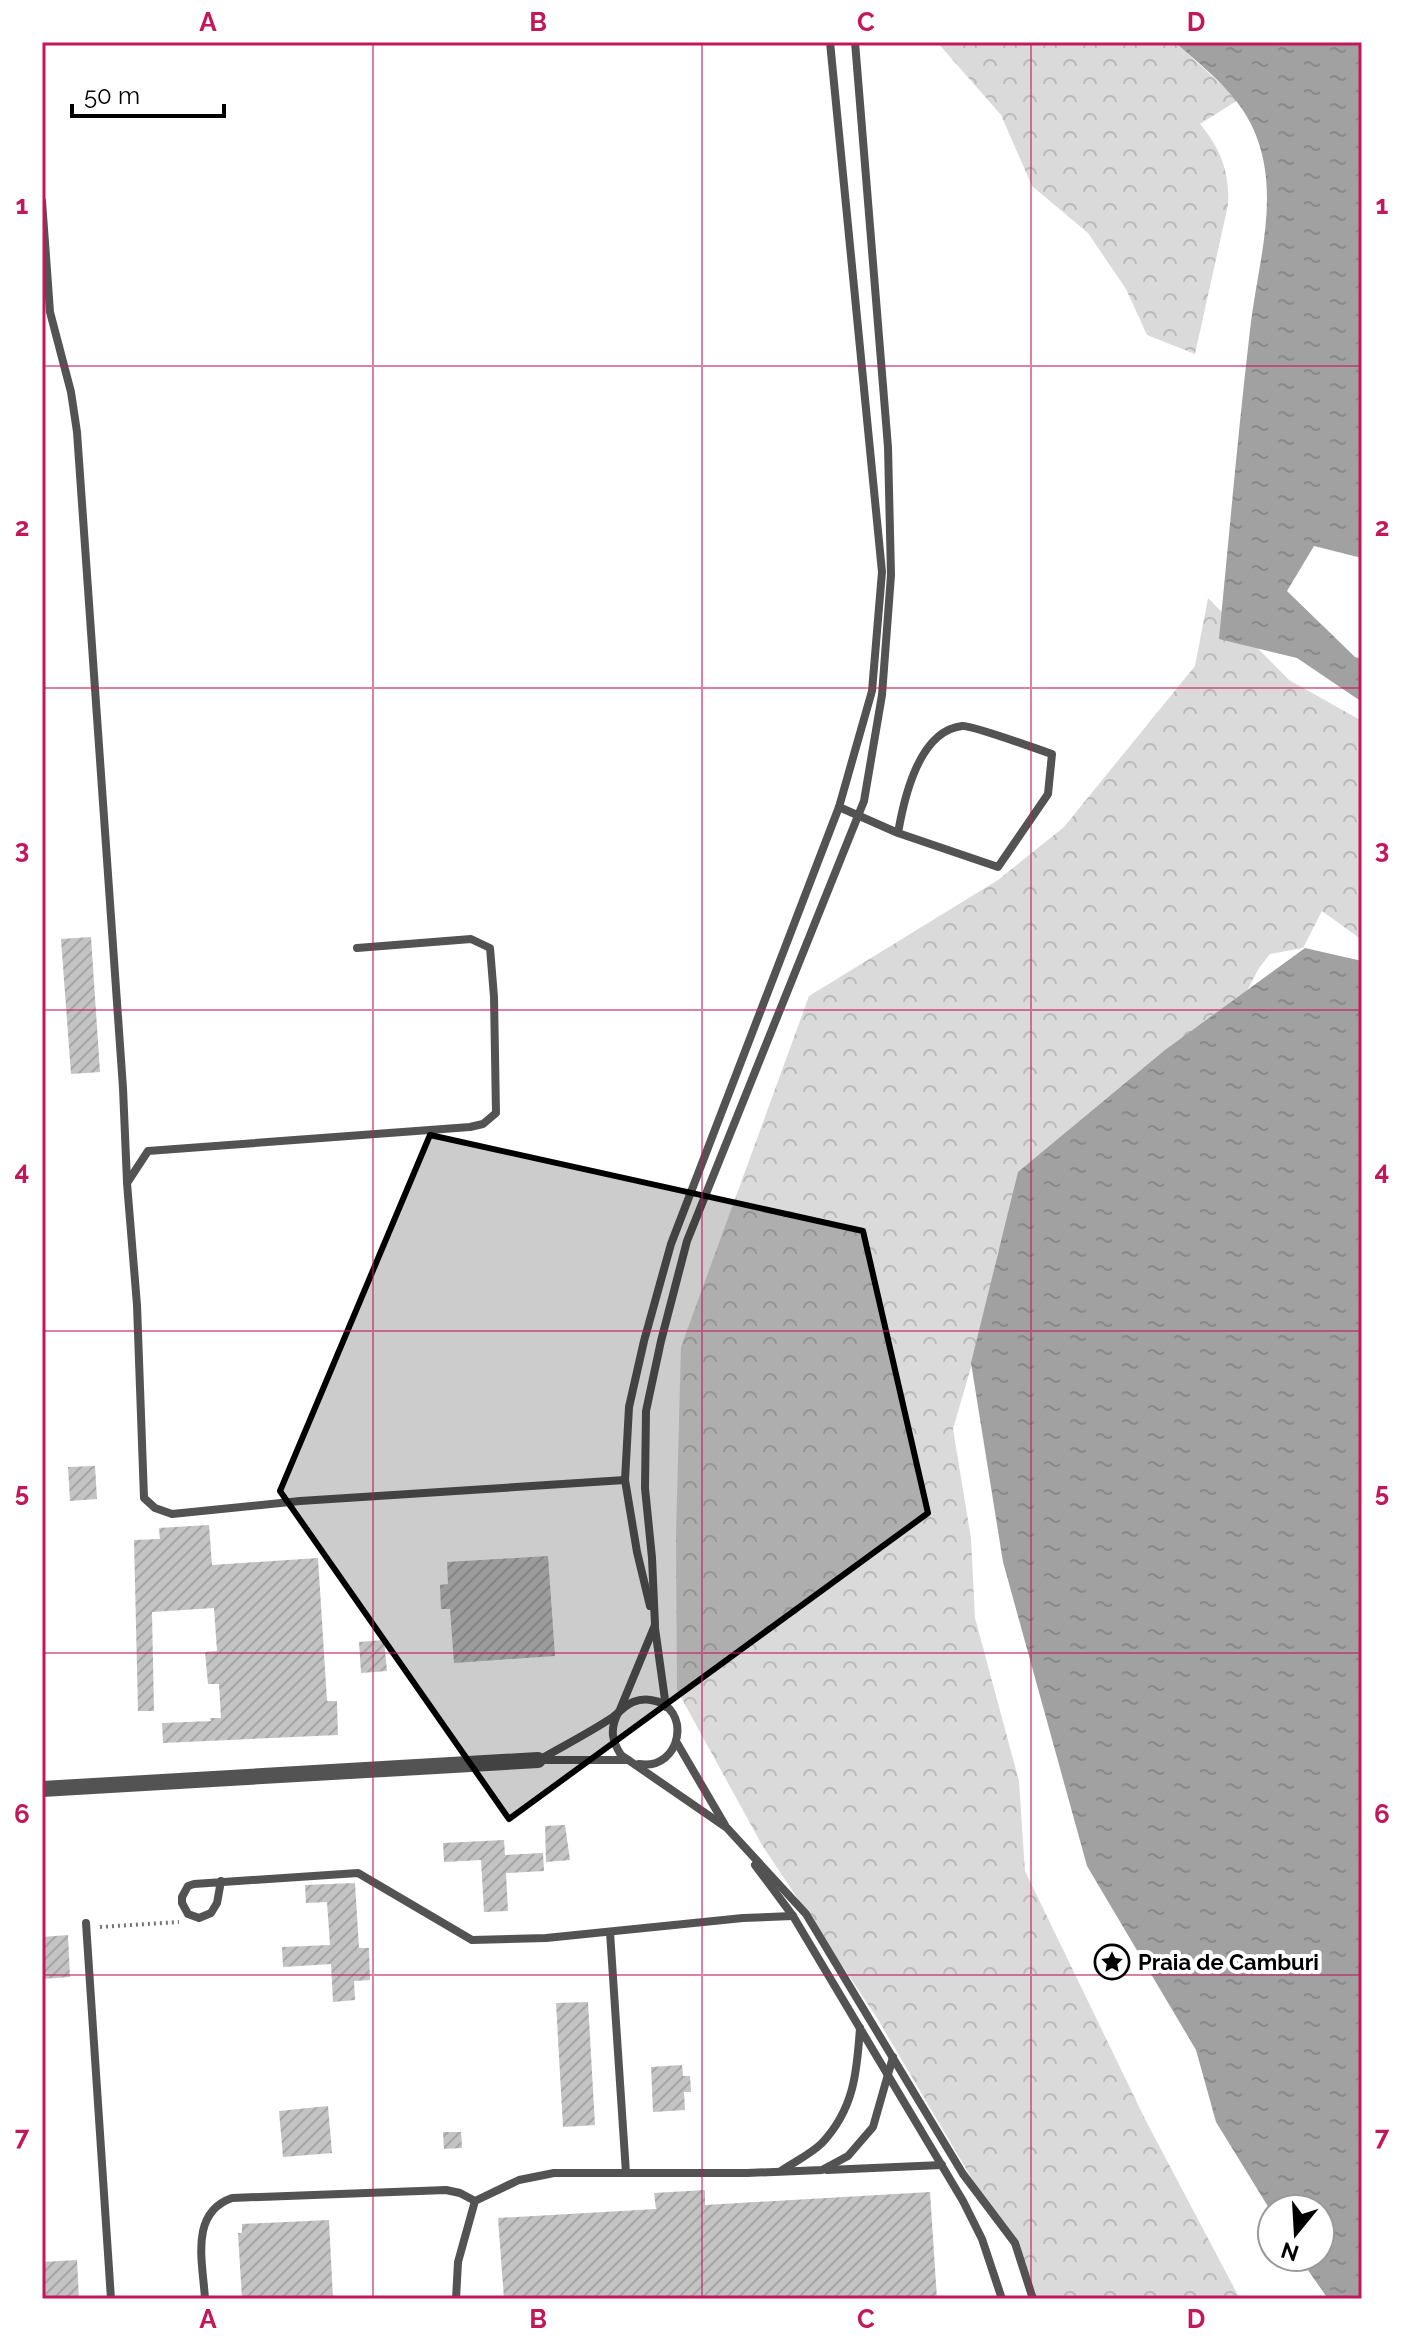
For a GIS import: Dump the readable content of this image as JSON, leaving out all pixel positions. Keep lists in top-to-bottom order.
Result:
{
  "places": {
    "place": ["Praia de Camburi"]
  },
  "scale_bar": "50 m",
  "north": "bottom",
  "grid": {
    "columns": [
      "A",
      "B",
      "C",
      "D"
    ],
    "rows": [
      "1",
      "2",
      "3",
      "4",
      "5",
      "6",
      "7"
    ]
  }
}
